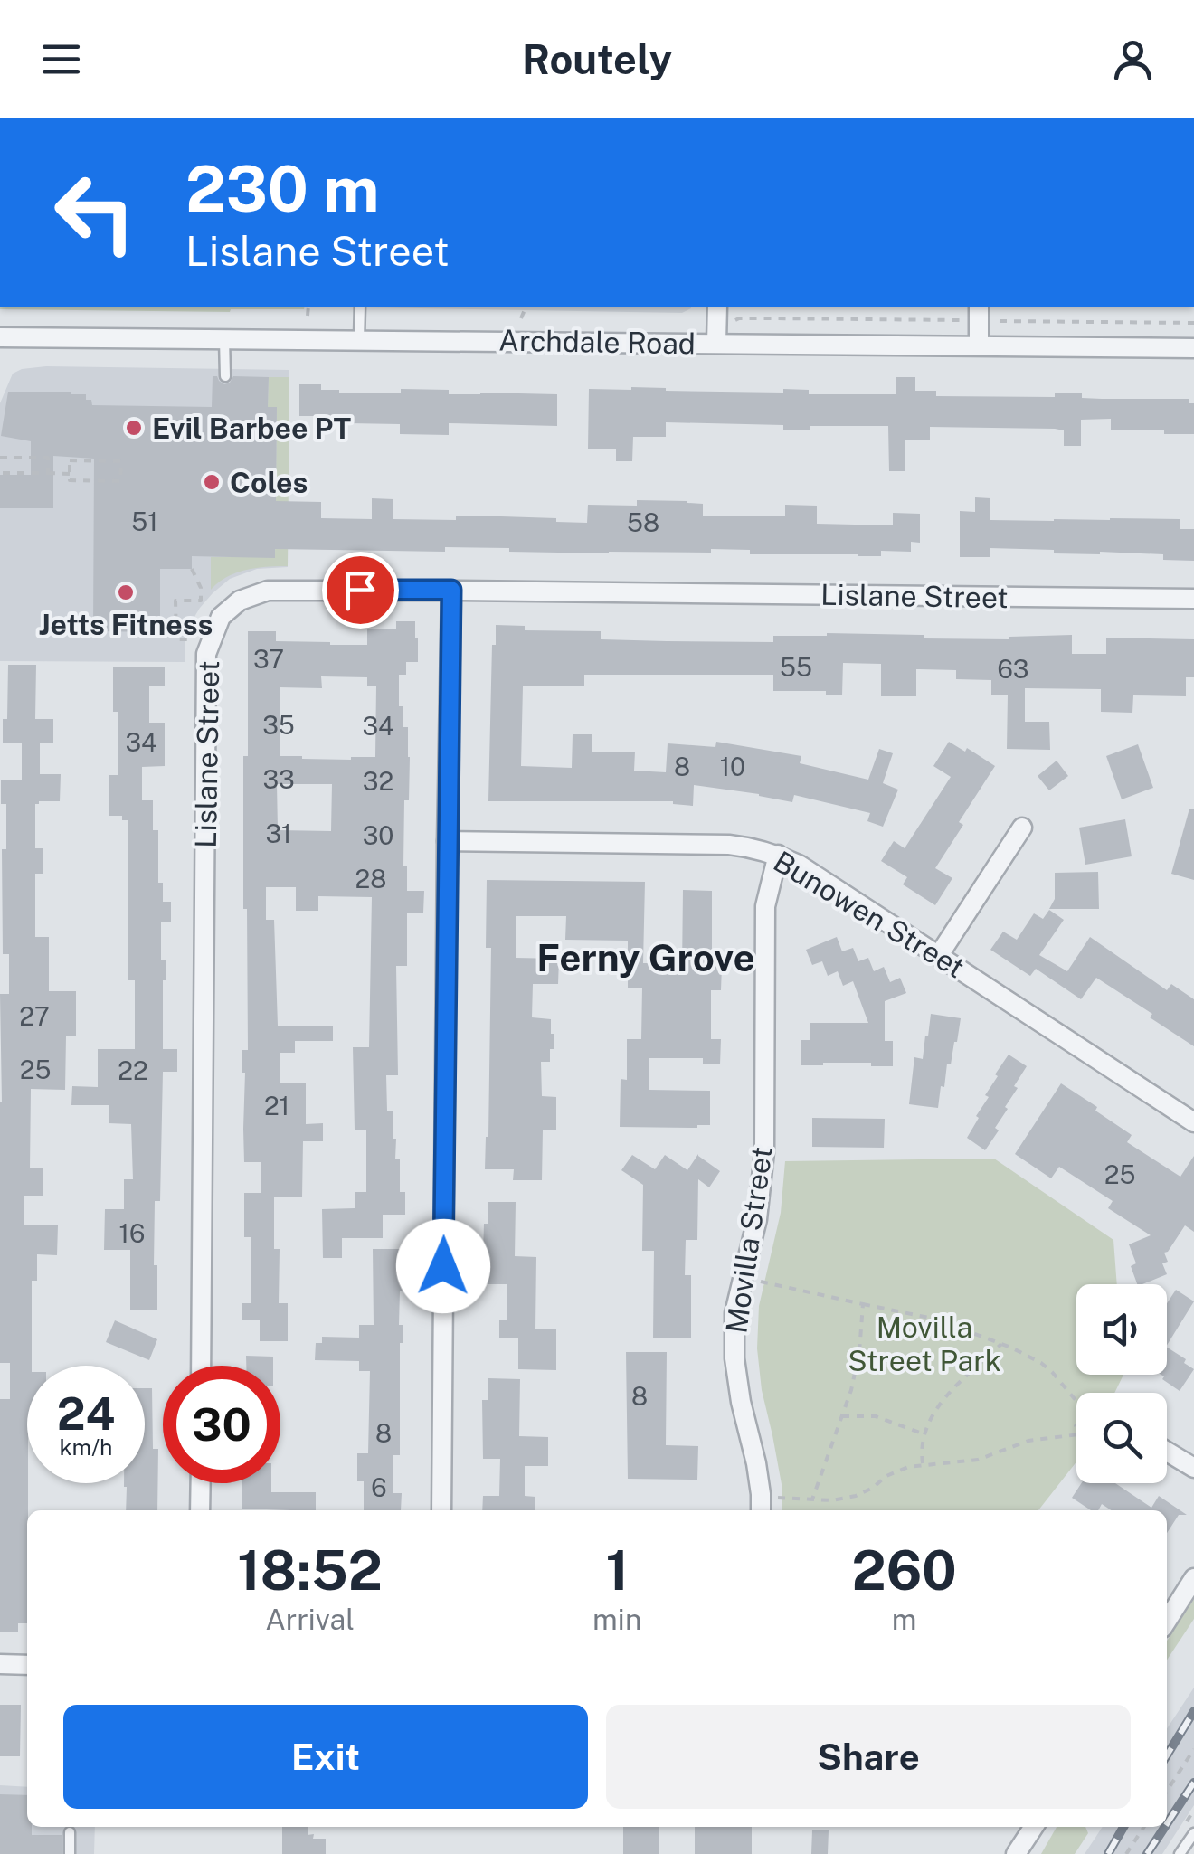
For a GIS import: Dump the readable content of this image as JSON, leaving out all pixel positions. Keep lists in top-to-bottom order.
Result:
{
  "streets": {
    "street": [
      "Archdale Road",
      "Lislane Street",
      "Bunowen Street",
      "Movilla Street"
    ]
  },
  "crossings": [
    ["Bunowen Street", "Movilla Street"]
  ],
  "districts": ["Ferny Grove"],
  "parks": ["Movilla Street Park"],
  "places": ["Evil Barbee PT", "Coles", "Jetts Fitness"],
  "house_numbers": [
    "51",
    "58",
    "37",
    "55",
    "63",
    "35",
    "34",
    "34",
    "8",
    "10",
    "33",
    "32",
    "31",
    "30",
    "28",
    "27",
    "25",
    "22",
    "21",
    "25",
    "16",
    "8",
    "8",
    "6"
  ],
  "page": {
    "header": "Routely",
    "turn": ["230 m", "Lislane Street"],
    "speed": "24 km/h",
    "limit": "30",
    "eta": [
      "18:52",
      "Arrival",
      "1",
      "min",
      "260",
      "m"
    ],
    "buttons": ["Exit", "Share"]
  }
}
